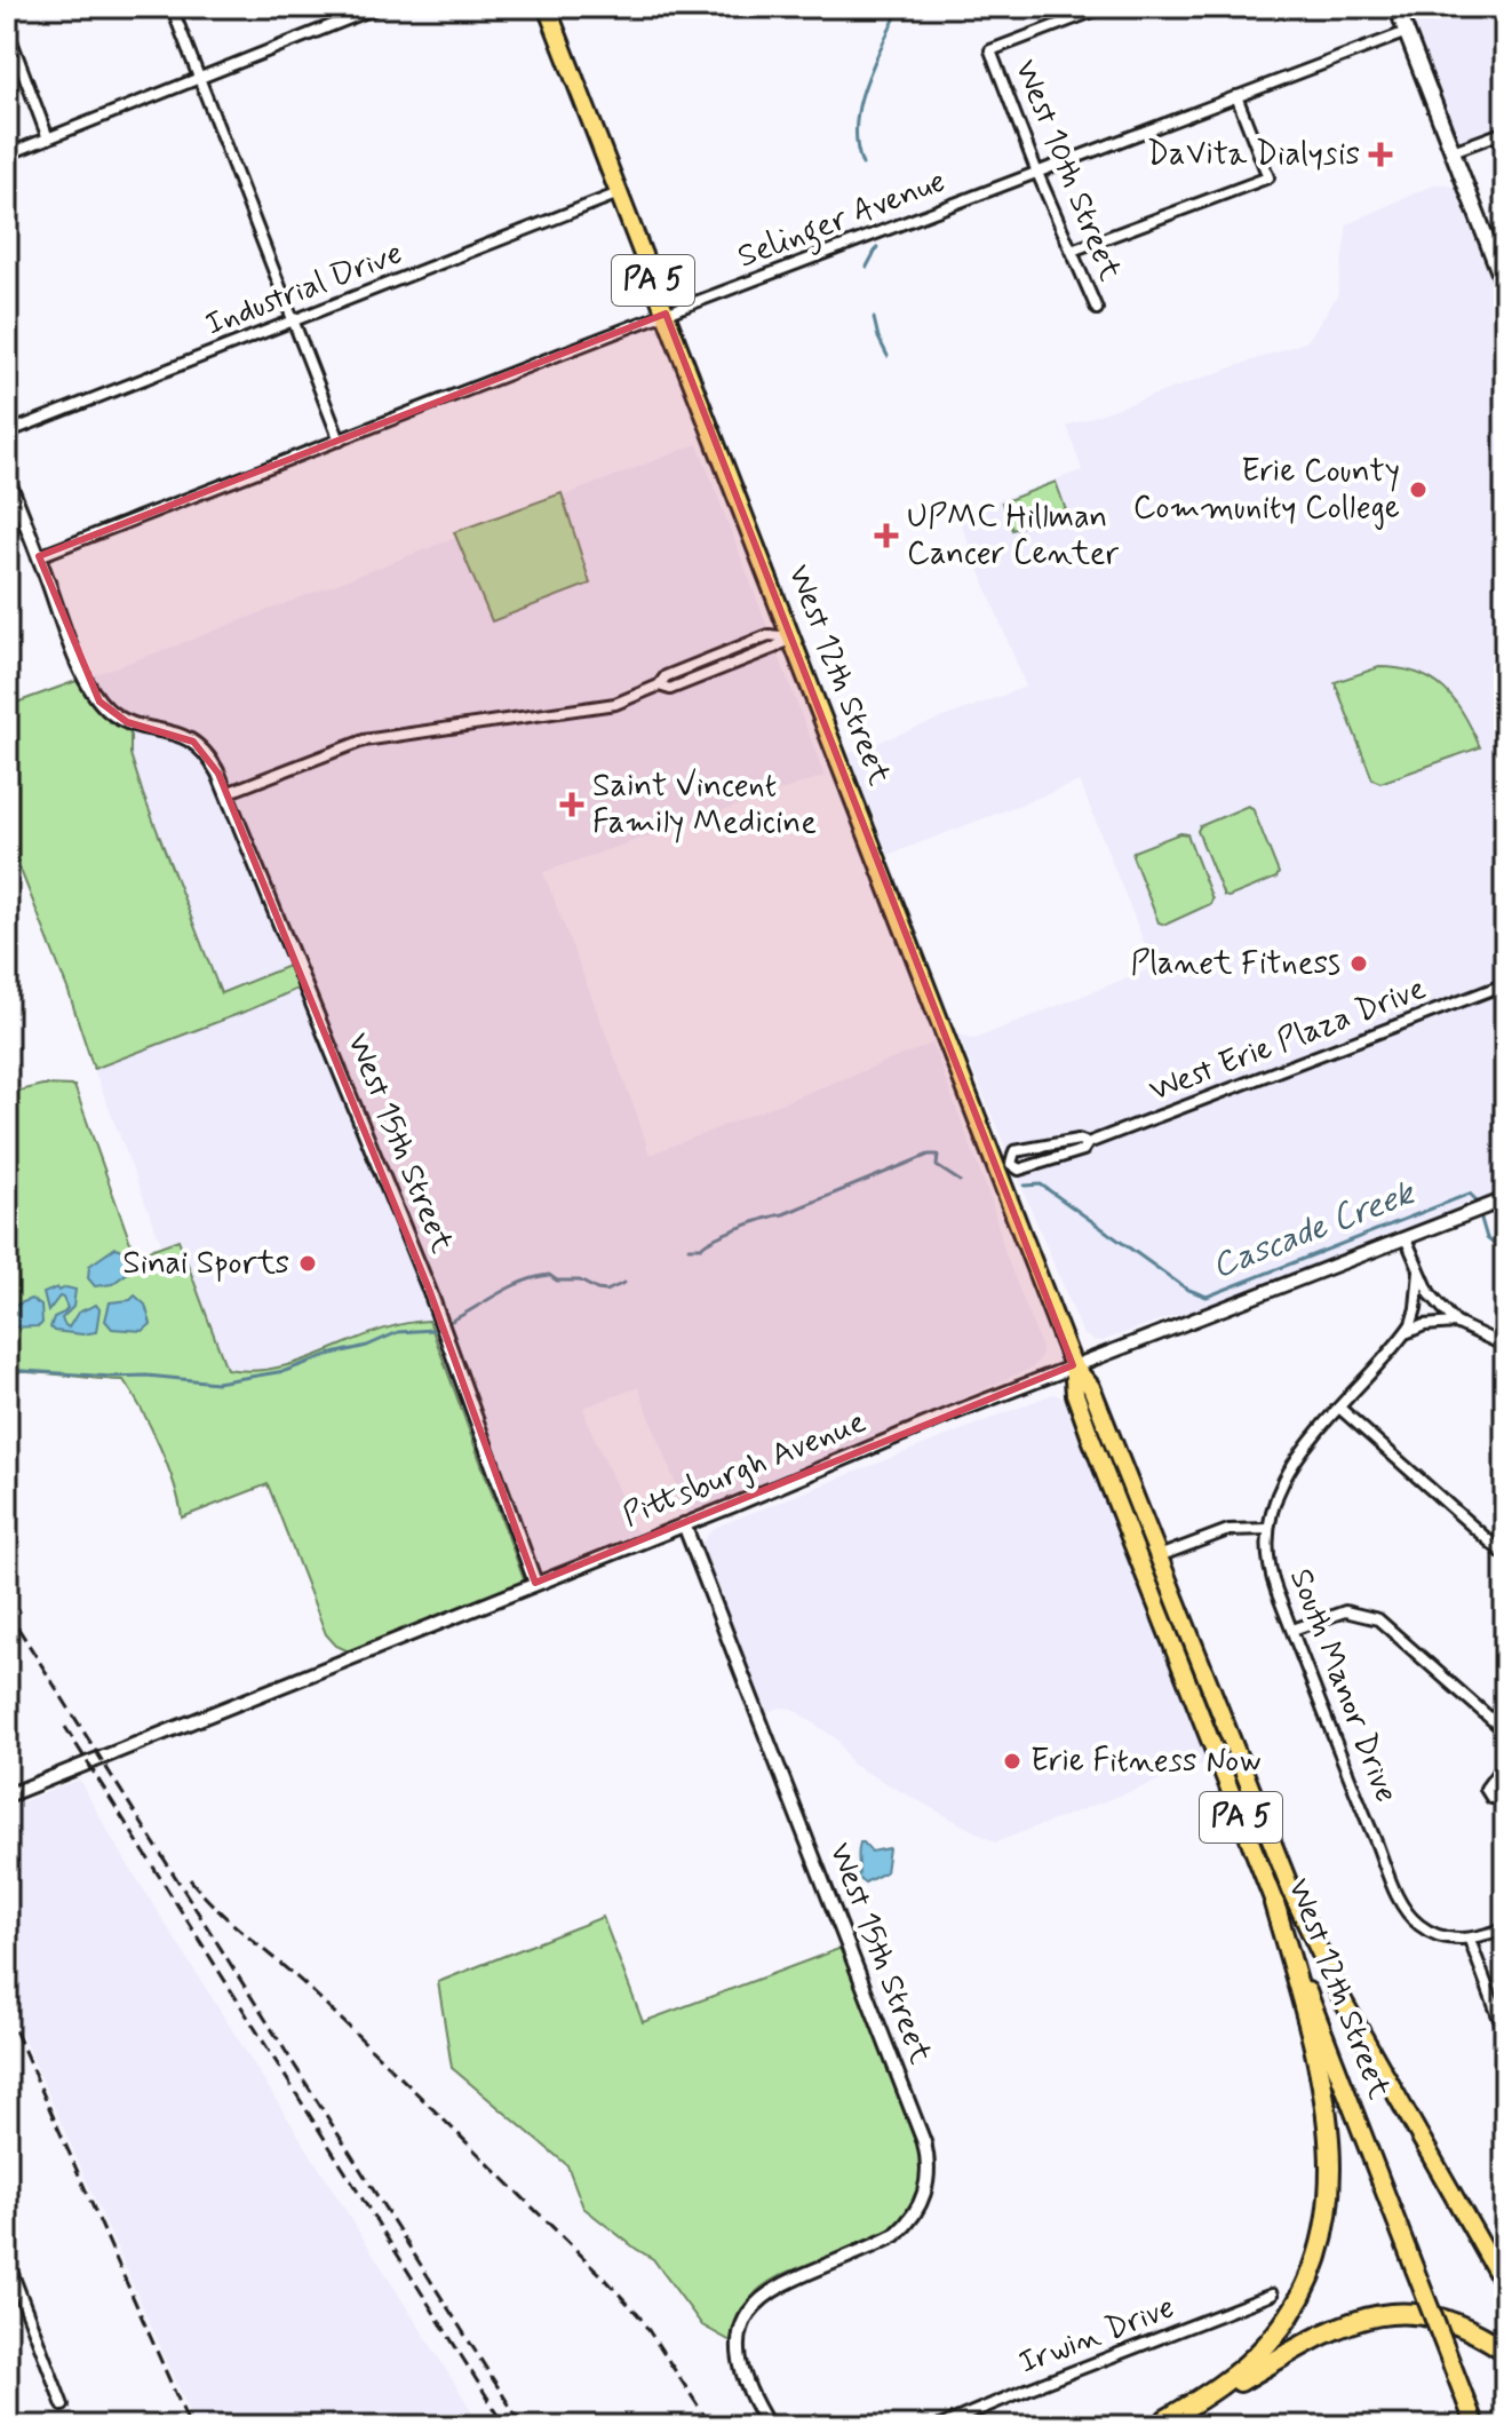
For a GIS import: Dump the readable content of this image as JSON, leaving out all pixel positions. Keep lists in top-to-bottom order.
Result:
{
  "streets": {
    "main road": ["PA 5", "West 12th Street"],
    "street": [
      "West 10th Street",
      "Selinger Avenue",
      "Industrial Drive",
      "West Erie Plaza Drive",
      "West 15th Street",
      "Pittsburgh Avenue",
      "South Manor Drive",
      "Irwin Drive"
    ]
  },
  "crossings": [
    ["West 10th Street", "Selinger Avenue"],
    ["Selinger Avenue", "West 12th Street"],
    ["Selinger Avenue", "West 15th Street"],
    ["Industrial Drive", "West 12th Street"],
    ["West 12th Street", "West Erie Plaza Drive"],
    ["West 12th Street", "Pittsburgh Avenue"],
    ["West 15th Street", "Pittsburgh Avenue"]
  ],
  "water": ["Cascade Creek"],
  "places": {
    "health": ["DaVita Dialysis", "UPMC Hillman Cancer Center", "Saint Vincent Family Medicine"],
    "other": [
      "Erie County Community College",
      "Planet Fitness",
      "Sinai Sports",
      "Erie Fitness Now"
    ]
  }
}
